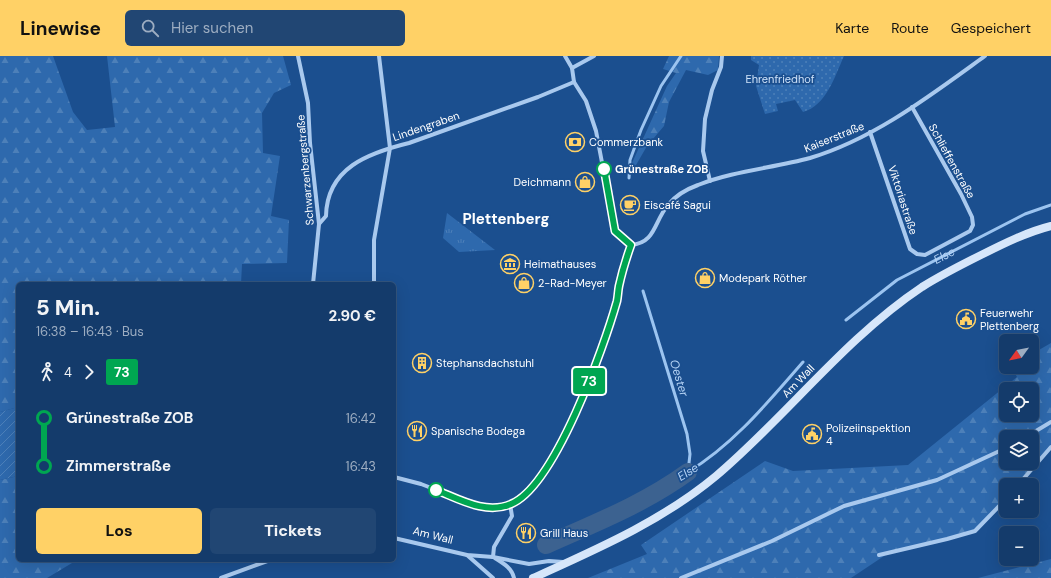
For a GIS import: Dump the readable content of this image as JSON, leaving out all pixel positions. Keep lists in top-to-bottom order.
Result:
{
  "streets": {
    "main road": ["Am Wall"],
    "street": [
      "Lindengraben",
      "Kaiserstraße",
      "Schlieffenstraße",
      "Schwarzenbergstraße",
      "Viktoriastraße"
    ]
  },
  "crossings": [
    ["Lindengraben", "Schwarzenbergstraße"],
    ["Kaiserstraße", "Schlieffenstraße"],
    ["Kaiserstraße", "Viktoriastraße"],
    ["Schlieffenstraße", "Viktoriastraße"]
  ],
  "districts": ["Plettenberg"],
  "water": ["Else", "Oester"],
  "parks": ["Ehrenfriedhof"],
  "places": {
    "bank": ["Commerzbank"],
    "other": ["Grünestraße ZOB"],
    "shop": ["Deichmann", "Modepark Röther", "2-Rad-Meyer"],
    "cafe": ["Eiscafé Sagui"],
    "museum": ["Heimathauses"],
    "public building": ["Feuerwehr Plettenberg", "Polizeiinspektion 4"],
    "building": ["Stephansdachstuhl"],
    "restaurant": ["Spanische Bodega", "Grill Haus"]
  },
  "lines": ["bus line 73"],
  "north": "bottom left",
  "page": {
    "header": "Linewise",
    "search": "Hier suchen",
    "nav": ["Karte", "Route", "Gespeichert"],
    "on_map": "73",
    "heading": ["5 Min.", "16:38 – 16:43 · Bus", "2.90 €"],
    "map_buttons": ["+", "−"],
    "legs": ["4", "73"],
    "list": [
      {
        "name": "Grünestraße ZOB",
        "value": "16:42"
      },
      {
        "name": "Zimmerstraße",
        "value": "16:43"
      }
    ],
    "buttons": ["Los", "Tickets"]
  }
}
